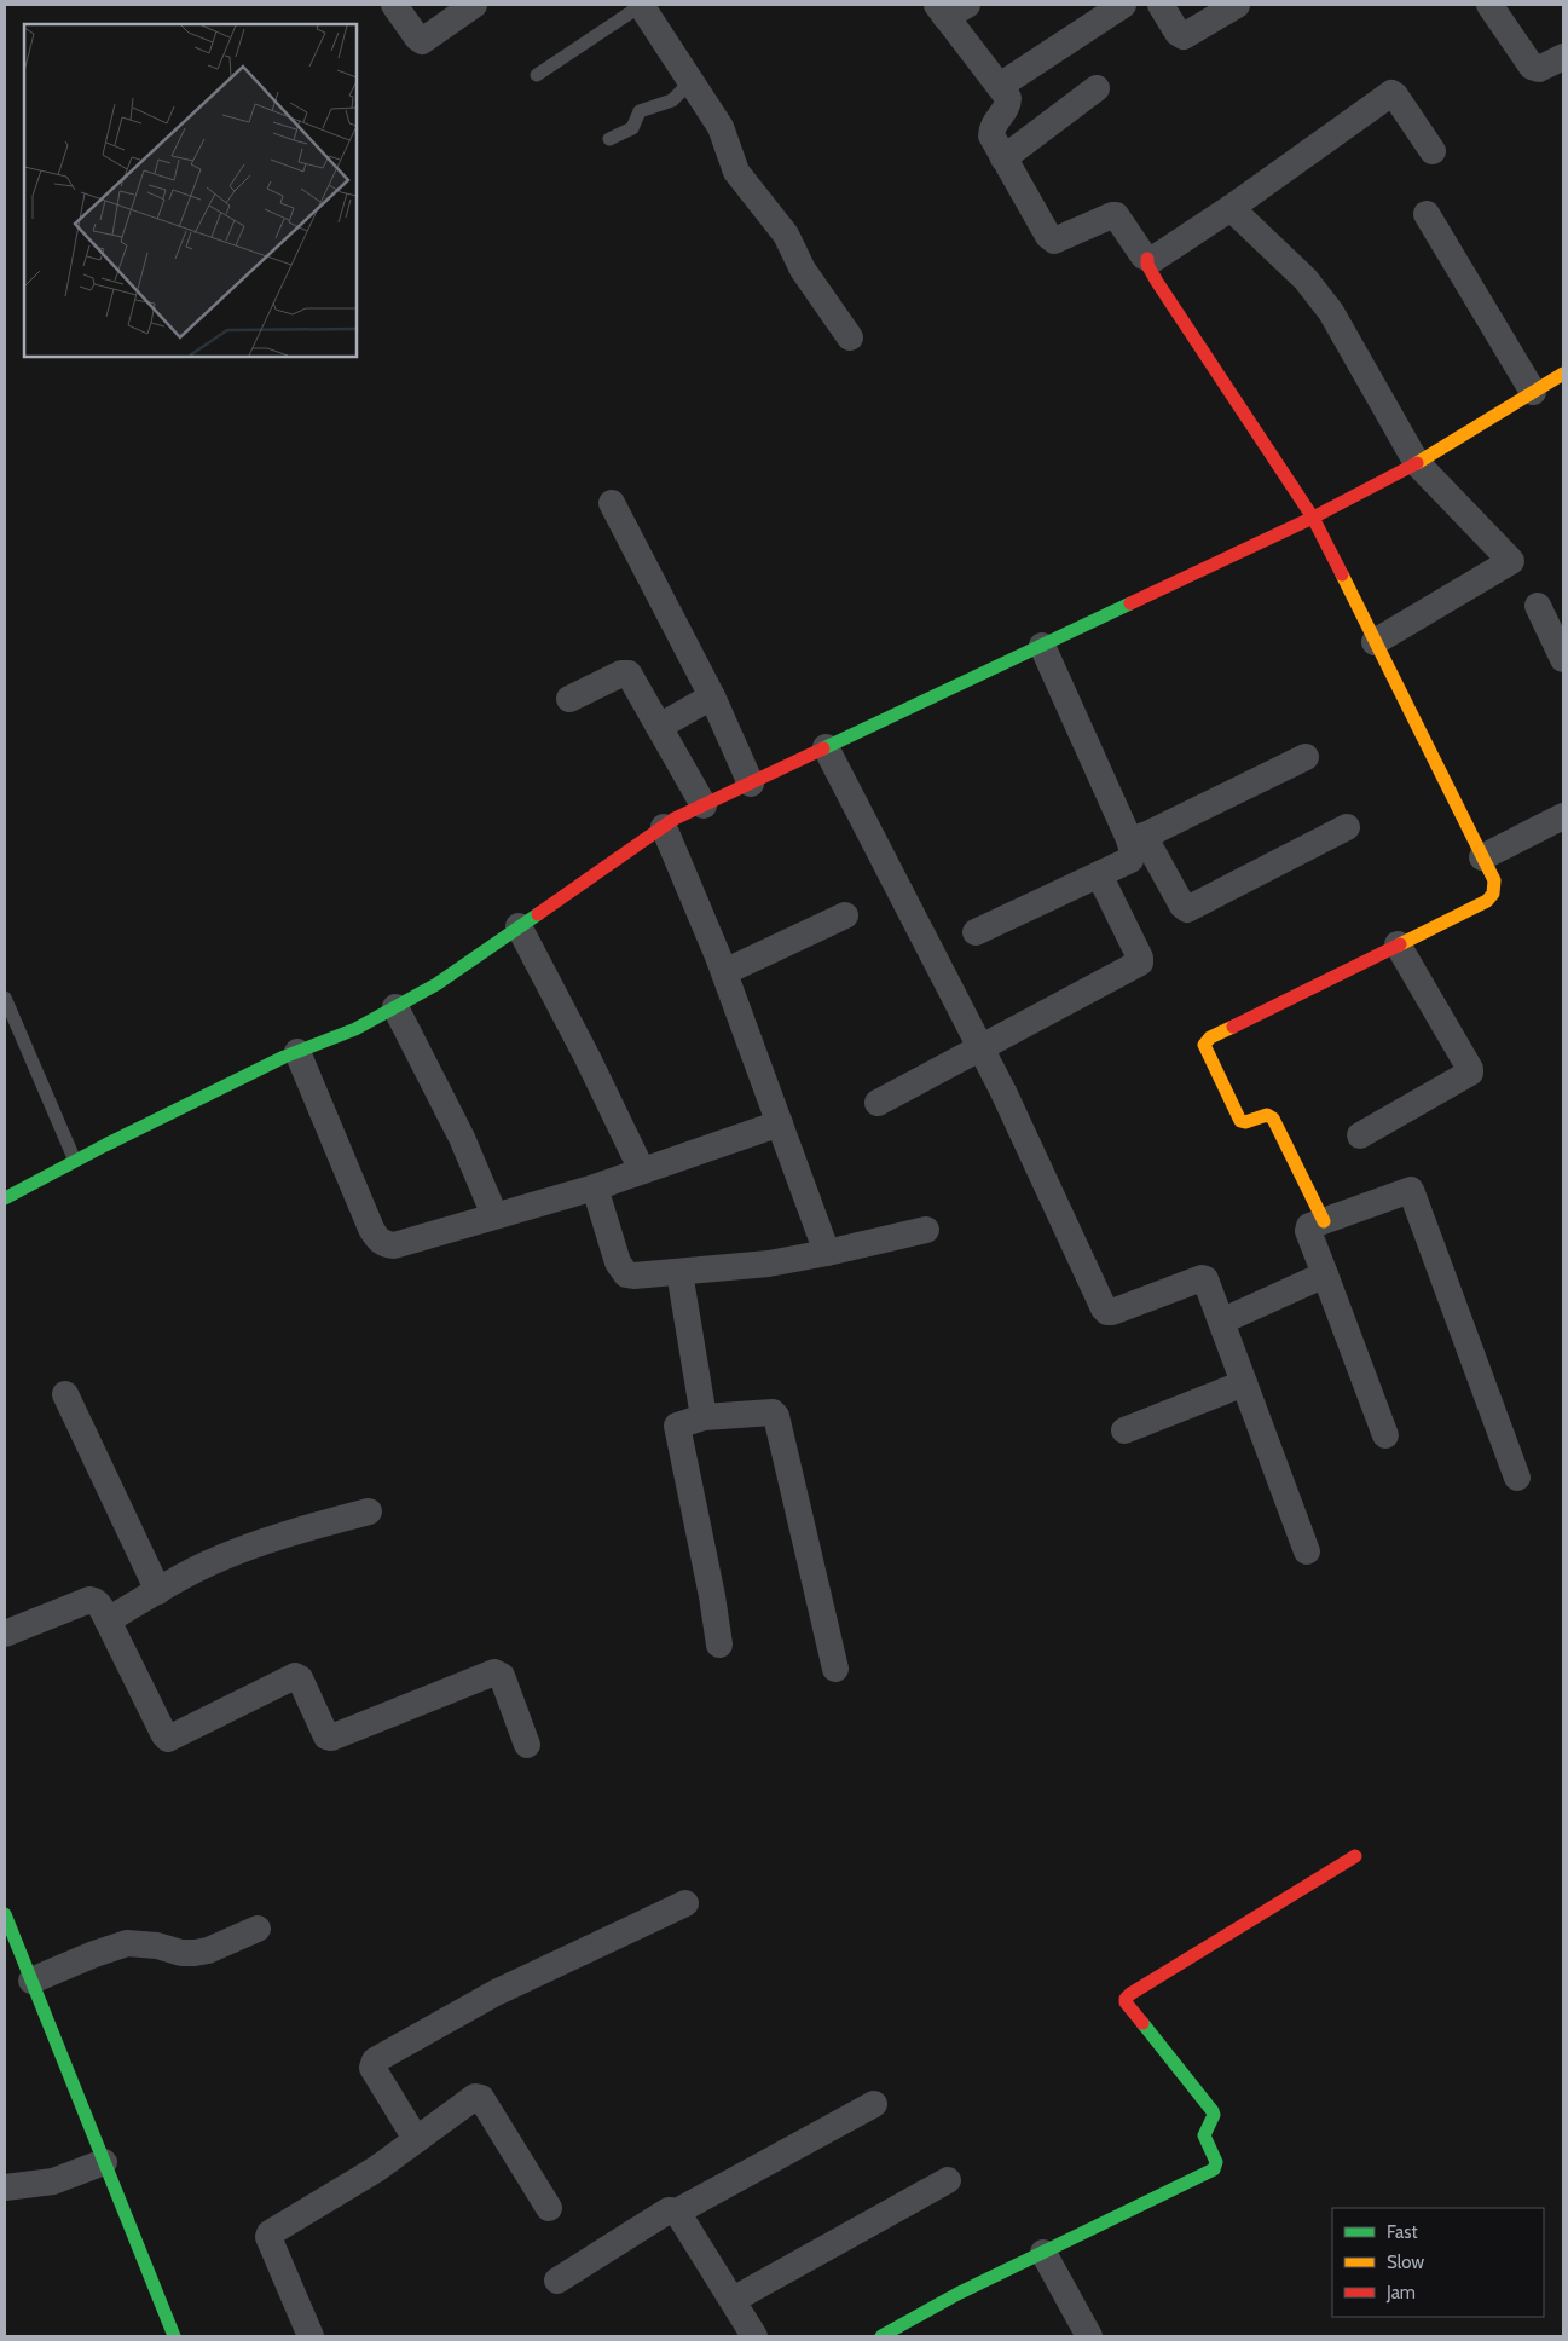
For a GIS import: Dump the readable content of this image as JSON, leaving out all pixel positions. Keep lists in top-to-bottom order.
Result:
{
  "legend": ["Fast", "Slow", "Jam"]
}
